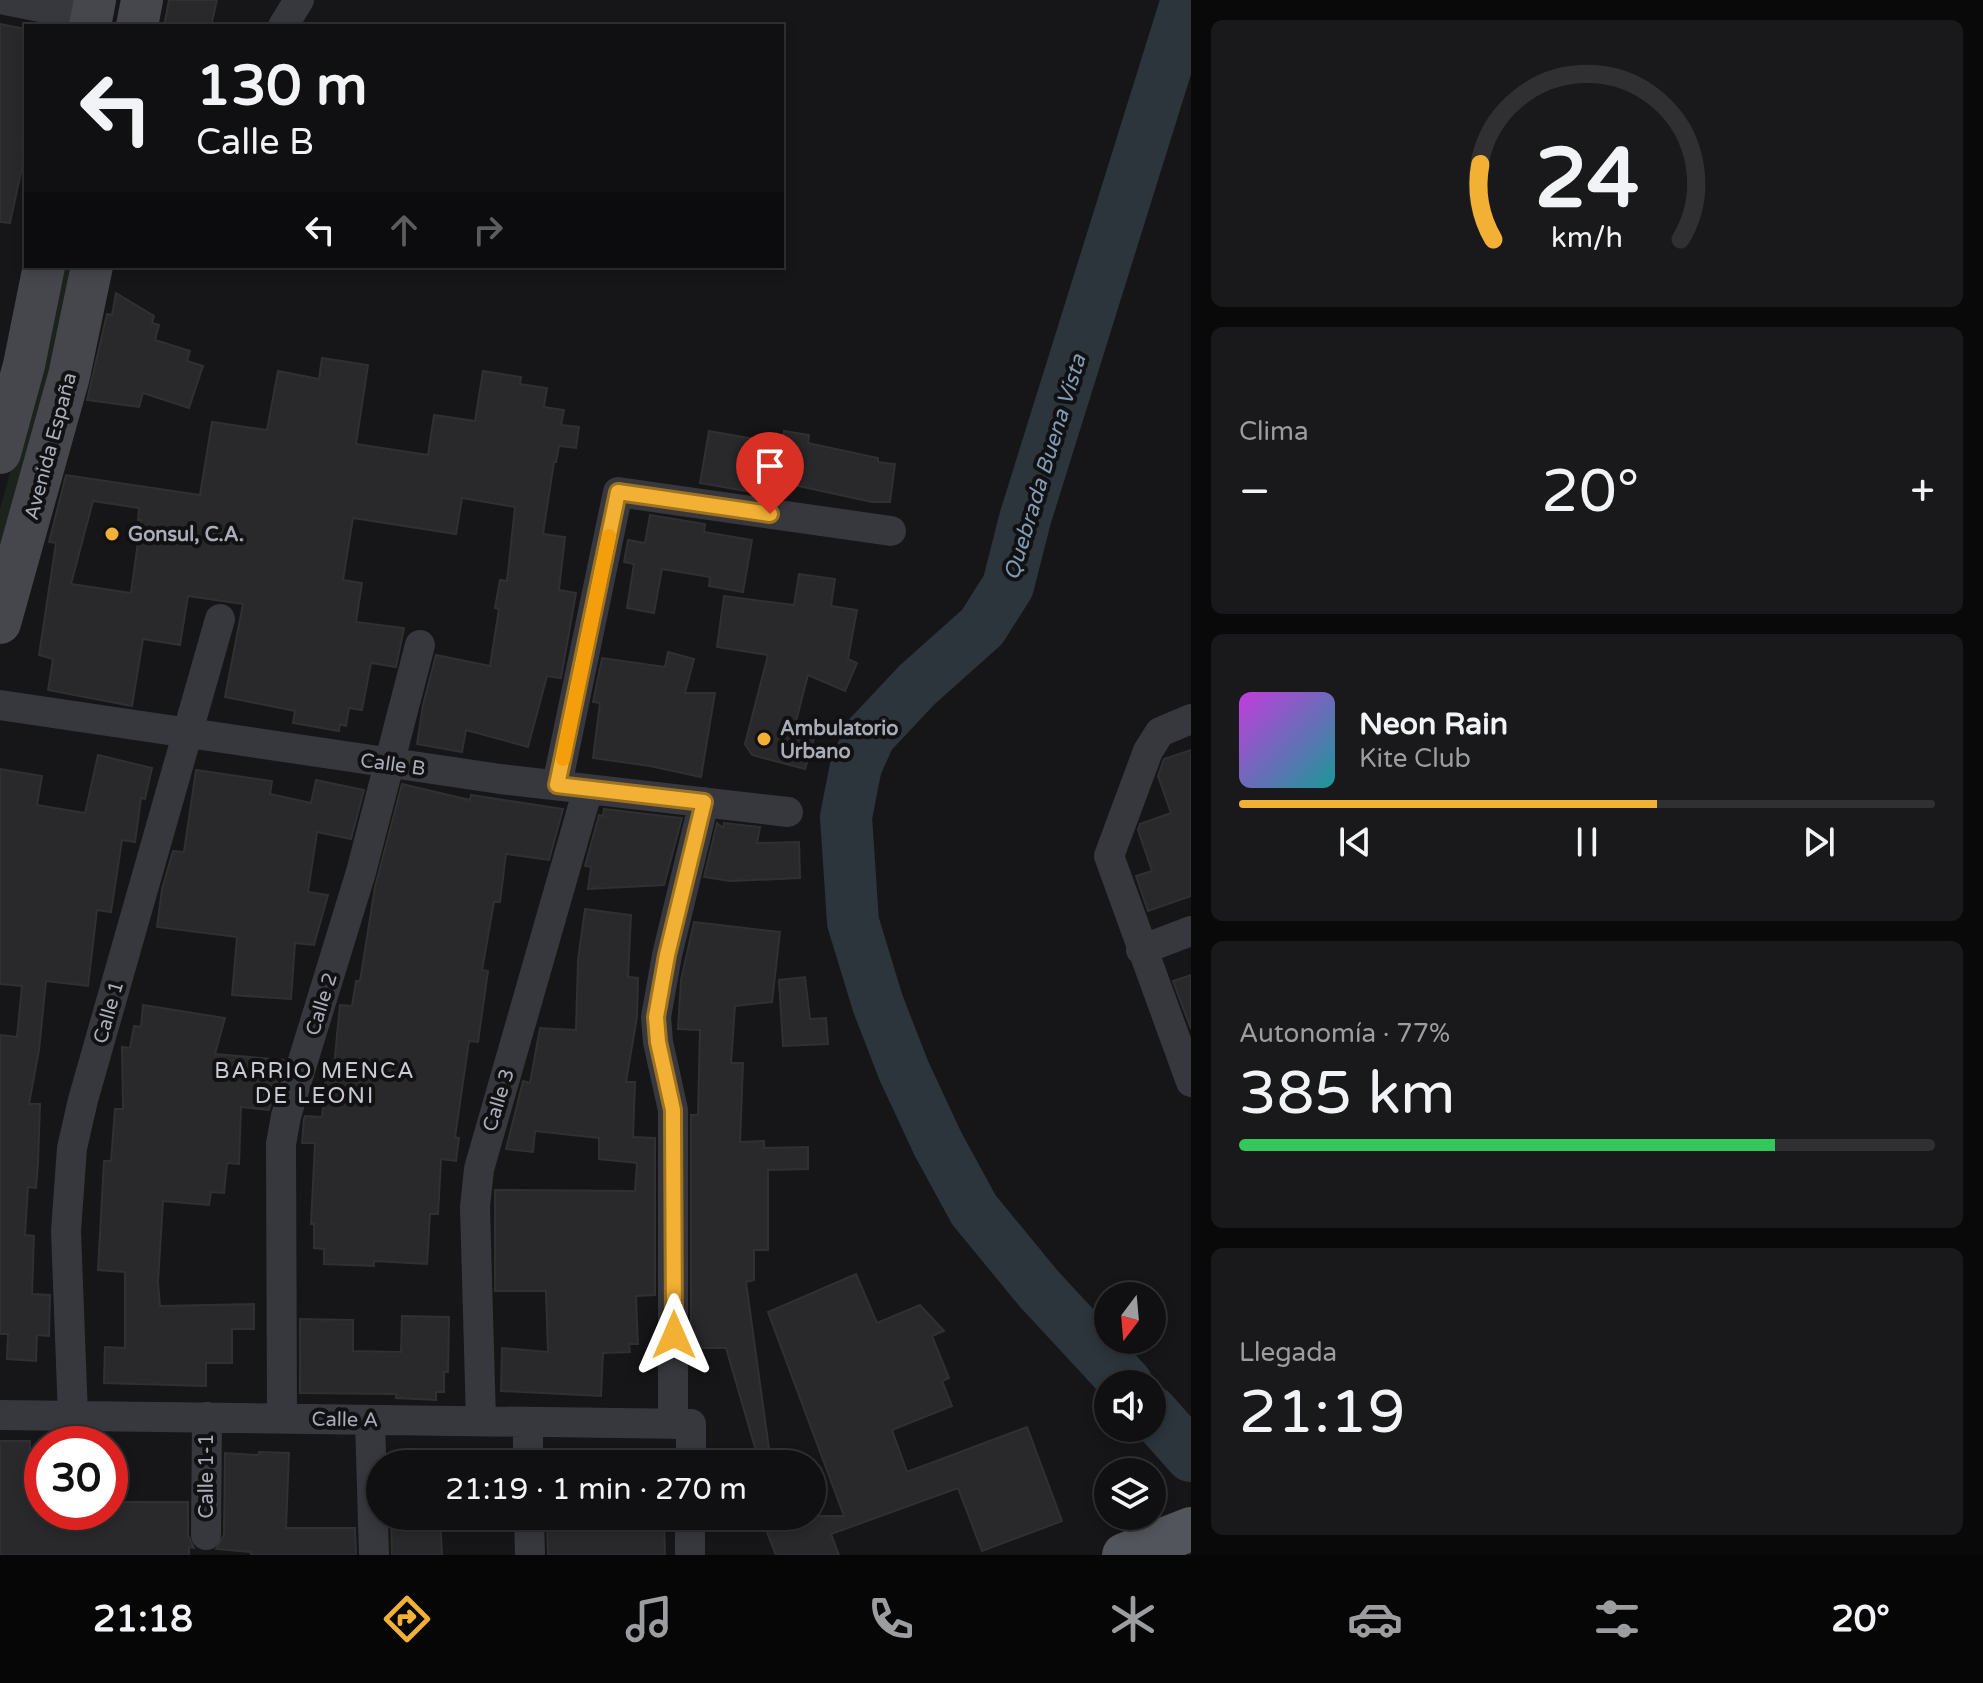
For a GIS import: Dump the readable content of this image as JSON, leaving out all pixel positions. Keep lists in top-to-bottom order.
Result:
{
  "streets": {
    "main road": ["Avenida España"],
    "street": [
      "Calle B",
      "Calle 2",
      "Calle 1",
      "Calle 3",
      "Calle A",
      "Calle 1-1"
    ]
  },
  "crossings": [
    ["Calle B", "Calle 2"],
    ["Calle B", "Calle 1"],
    ["Calle B", "Calle 3"],
    ["Calle 2", "Calle A"],
    ["Calle 1", "Calle A"],
    ["Calle 3", "Calle A"],
    ["Calle A", "Calle 1-1"]
  ],
  "districts": ["BARRIO MENCA DE LEONI"],
  "water": ["Quebrada Buena Vista"],
  "places": ["Gonsul, C.A.", "Ambulatorio Urbano"],
  "north": "bottom",
  "page": {
    "turn": ["130 m", "Calle B"],
    "tile": [
      "Clima",
      ["Autonomía · 77%", "385 km"],
      ["Llegada", "21:19"]
    ],
    "heat": ["−", "20°", "+"],
    "song": ["Neon Rain", "Kite Club"],
    "limit": "30",
    "trip": "21:19 · 1 min · 270 m",
    "tabs": ["21:18", "20°"],
    "gauge": ["24", "km/h"]
  }
}
